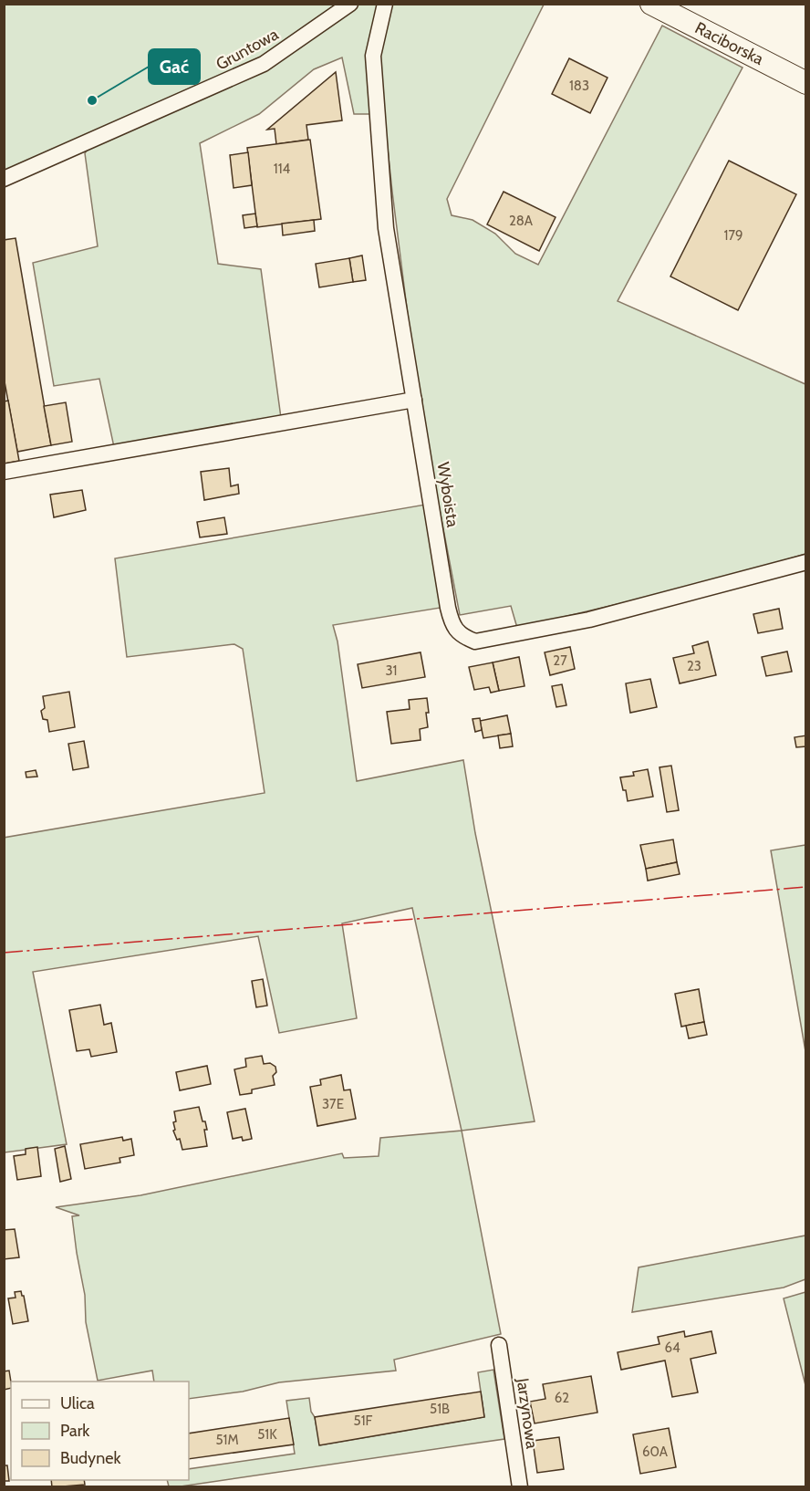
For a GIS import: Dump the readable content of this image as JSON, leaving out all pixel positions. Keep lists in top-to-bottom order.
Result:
{
  "streets": {
    "main road": ["Raciborska"],
    "street": ["Gruntowa", "Wyboista", "Jarzynowa"]
  },
  "places": ["Gać"],
  "house_numbers": [
    "183",
    "114",
    "28A",
    "179",
    "27",
    "23",
    "31",
    "37E",
    "64",
    "62",
    "51B",
    "51F",
    "51K",
    "51M",
    "60A"
  ],
  "legend": ["Ulica", "Park", "Budynek"]
}
